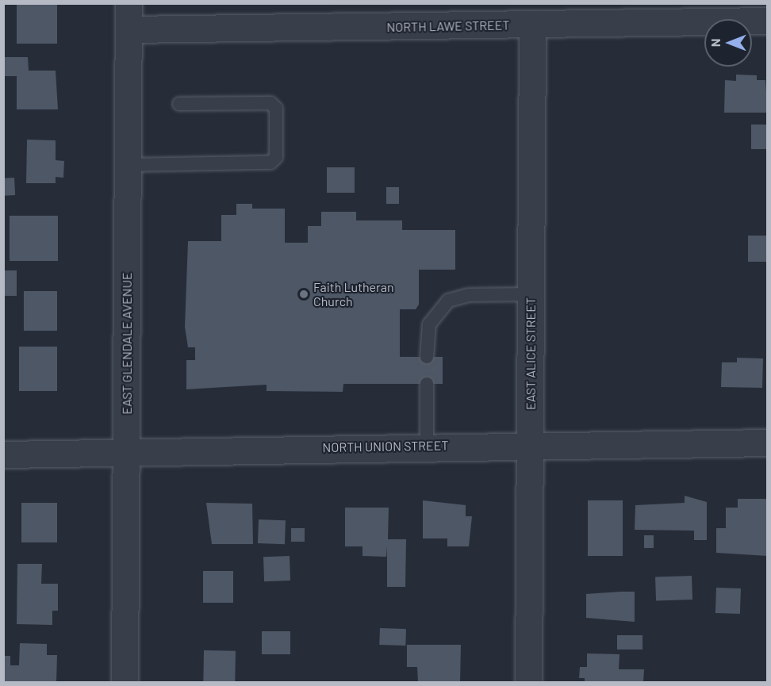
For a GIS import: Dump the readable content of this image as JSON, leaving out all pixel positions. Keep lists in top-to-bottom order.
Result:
{
  "streets": {
    "street": [
      "NORTH LAWE STREET",
      "EAST GLENDALE AVENUE",
      "EAST ALICE STREET",
      "NORTH UNION STREET"
    ]
  },
  "crossings": [
    ["NORTH LAWE STREET", "EAST GLENDALE AVENUE"],
    ["NORTH LAWE STREET", "EAST ALICE STREET"],
    ["EAST GLENDALE AVENUE", "NORTH UNION STREET"],
    ["EAST ALICE STREET", "NORTH UNION STREET"]
  ],
  "places": ["Faith Lutheran Church"],
  "north": "left"
}
